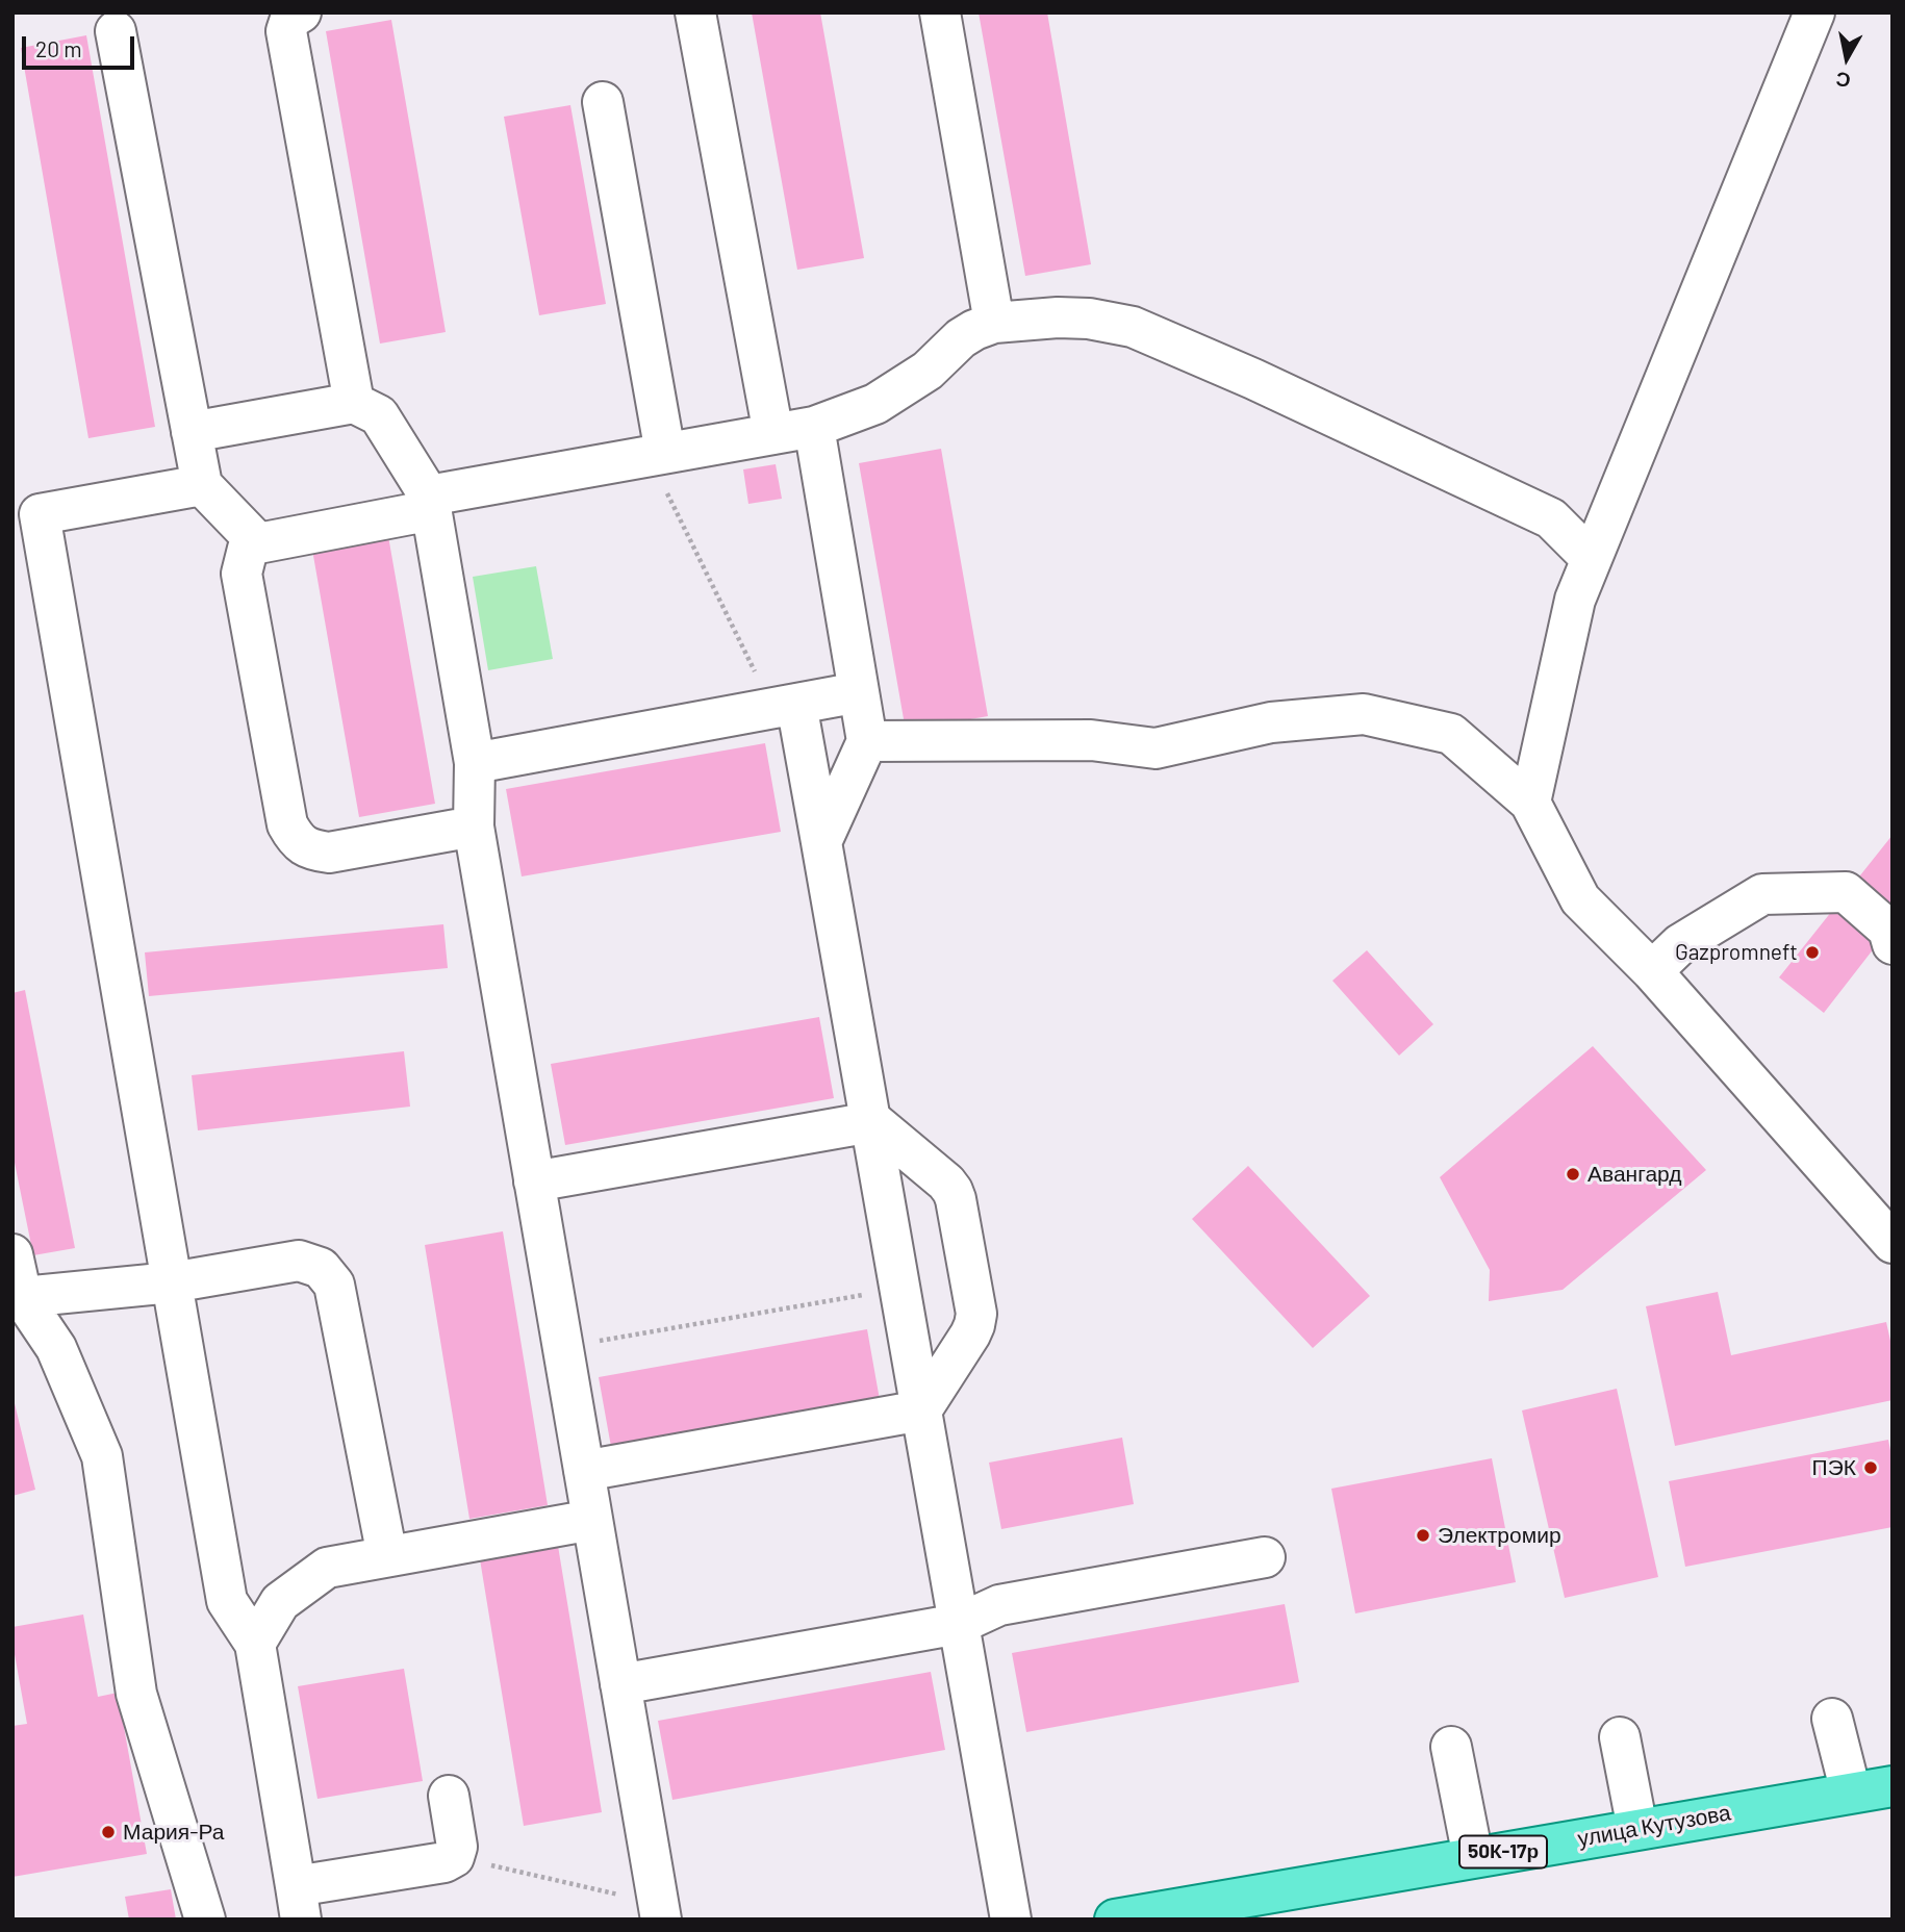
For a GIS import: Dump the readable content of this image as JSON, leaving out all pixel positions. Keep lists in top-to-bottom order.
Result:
{
  "streets": {
    "main road": ["улица Кутузова", "50К-17р"]
  },
  "places": [
    "Gazpromneft",
    "Авангард",
    "ПЭК",
    "Электромир",
    "Мария-Ра"
  ],
  "scale_bar": "20 m",
  "north": "bottom"
}
